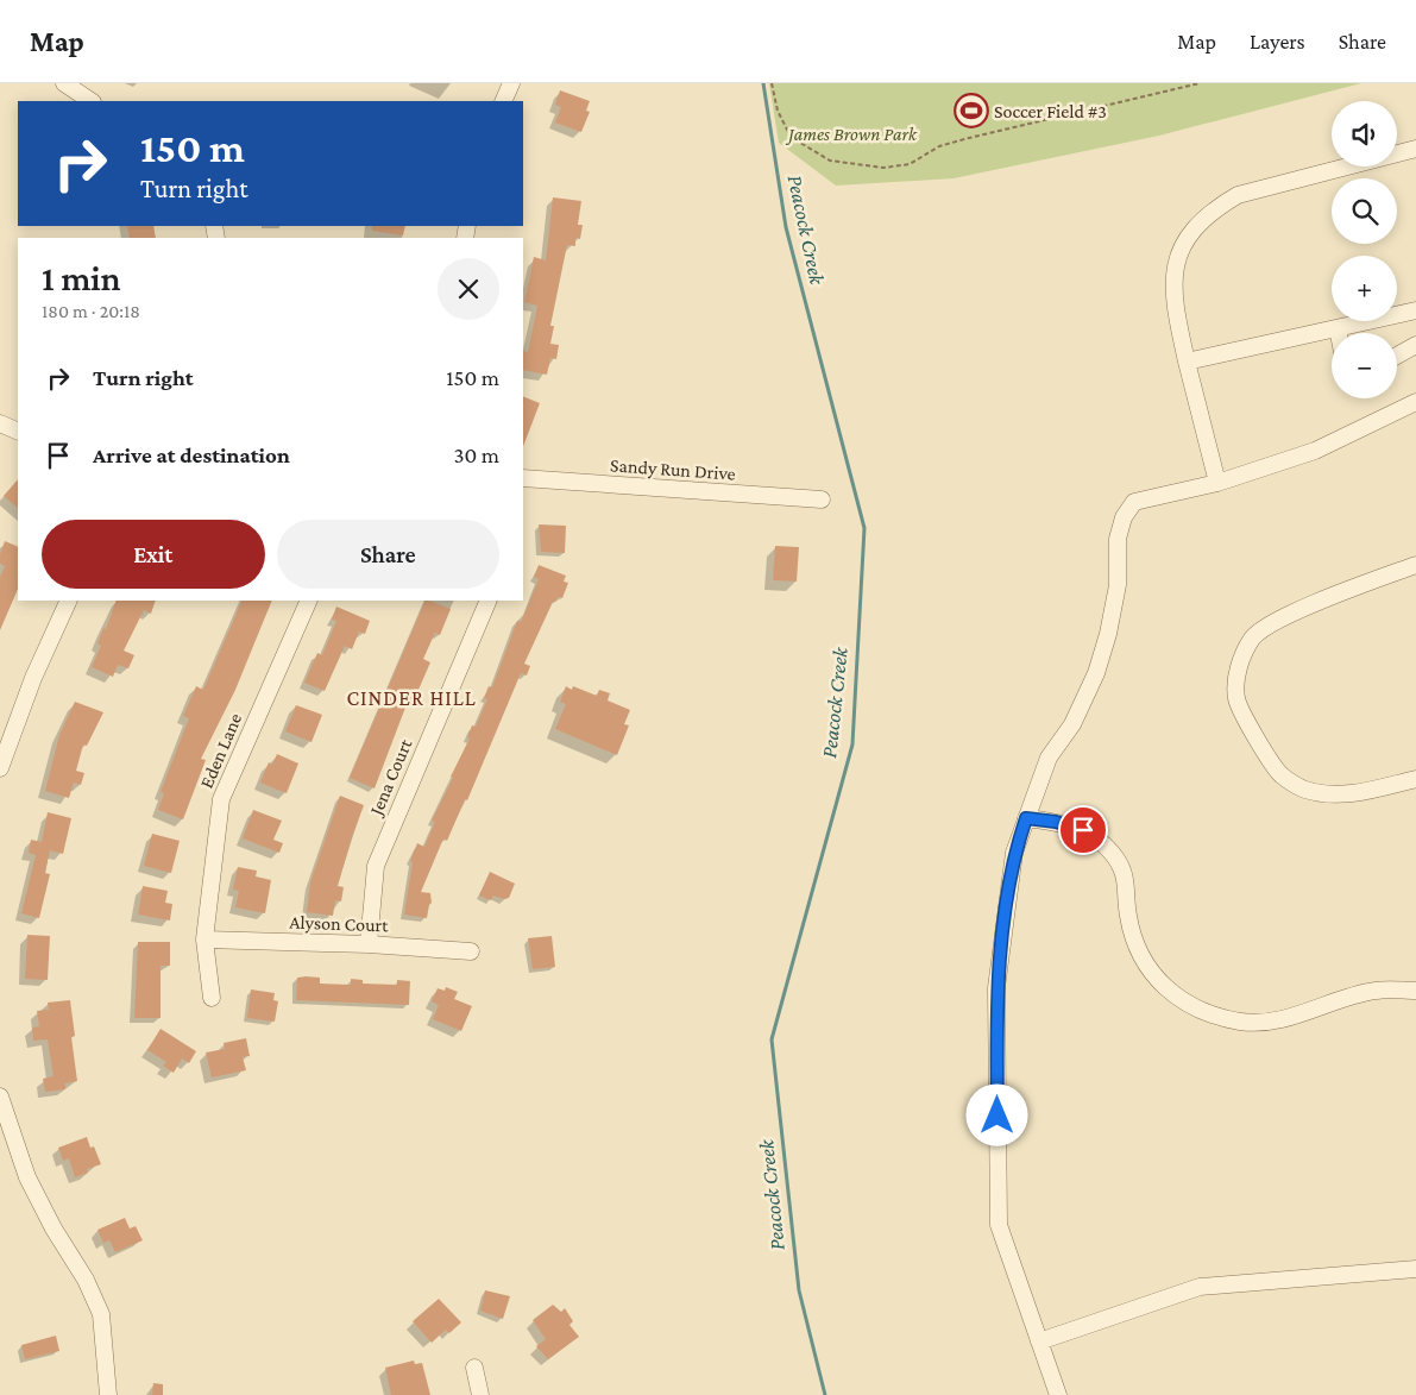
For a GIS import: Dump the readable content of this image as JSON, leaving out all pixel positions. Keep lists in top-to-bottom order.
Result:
{
  "streets": {
    "street": [
      "Sandy Run Drive",
      "Eden Lane",
      "Jena Court",
      "Alyson Court"
    ]
  },
  "crossings": [
    ["Eden Lane", "Alyson Court"],
    ["Jena Court", "Alyson Court"]
  ],
  "districts": ["CINDER HILL"],
  "water": ["Peacock Creek"],
  "parks": ["James Brown Park"],
  "places": {
    "sports": ["Soccer Field #3"]
  },
  "page": {
    "header": "Map",
    "nav": ["Map", "Layers", "Share"],
    "map_buttons": ["+", "−"],
    "turn": ["150 m", "Turn right"],
    "heading": ["1 min", "180 m · 20:18"],
    "list": [
      {
        "name": "Turn right",
        "value": "150 m"
      },
      {
        "name": "Arrive at destination",
        "value": "30 m"
      }
    ],
    "buttons": ["Exit", "Share"]
  }
}
